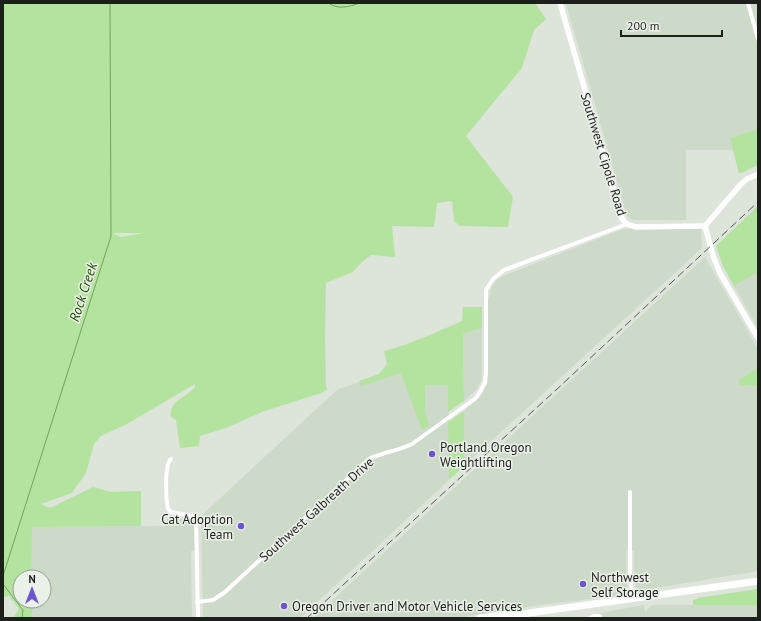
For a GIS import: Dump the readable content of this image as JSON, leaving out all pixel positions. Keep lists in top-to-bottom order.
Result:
{
  "streets": {
    "street": ["Southwest Cipole Road", "Southwest Galbreath Drive"]
  },
  "crossings": [
    ["Southwest Cipole Road", "Southwest Galbreath Drive"]
  ],
  "water": ["Rock Creek"],
  "places": [
    "Portland Oregon Weightlifting",
    "Cat Adoption Team",
    "Northwest Self Storage",
    "Oregon Driver and Motor Vehicle Services"
  ],
  "scale_bar": "200 m",
  "north": "top"
}
